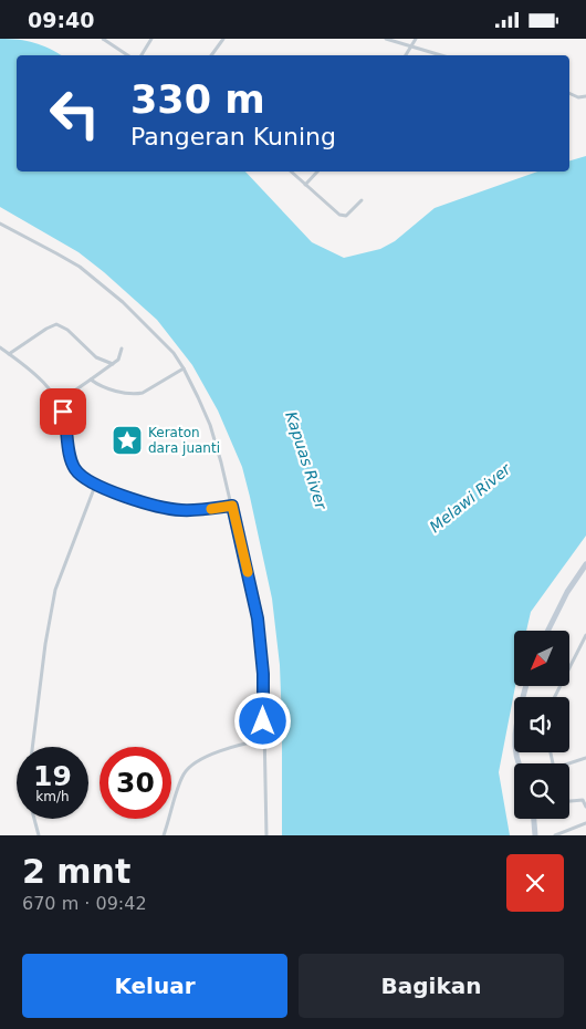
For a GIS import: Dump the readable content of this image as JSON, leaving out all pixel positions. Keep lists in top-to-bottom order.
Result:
{
  "water": ["Kapuas River", "Melawi River"],
  "places": {
    "place": ["Keraton dara juanti"]
  },
  "north": "bottom left",
  "page": {
    "status": "09:40",
    "turn": ["330 m", "Pangeran Kuning"],
    "speed": "19 km/h",
    "limit": "30",
    "heading": ["2 mnt", "670 m · 09:42"],
    "buttons": ["Keluar", "Bagikan"]
  }
}
